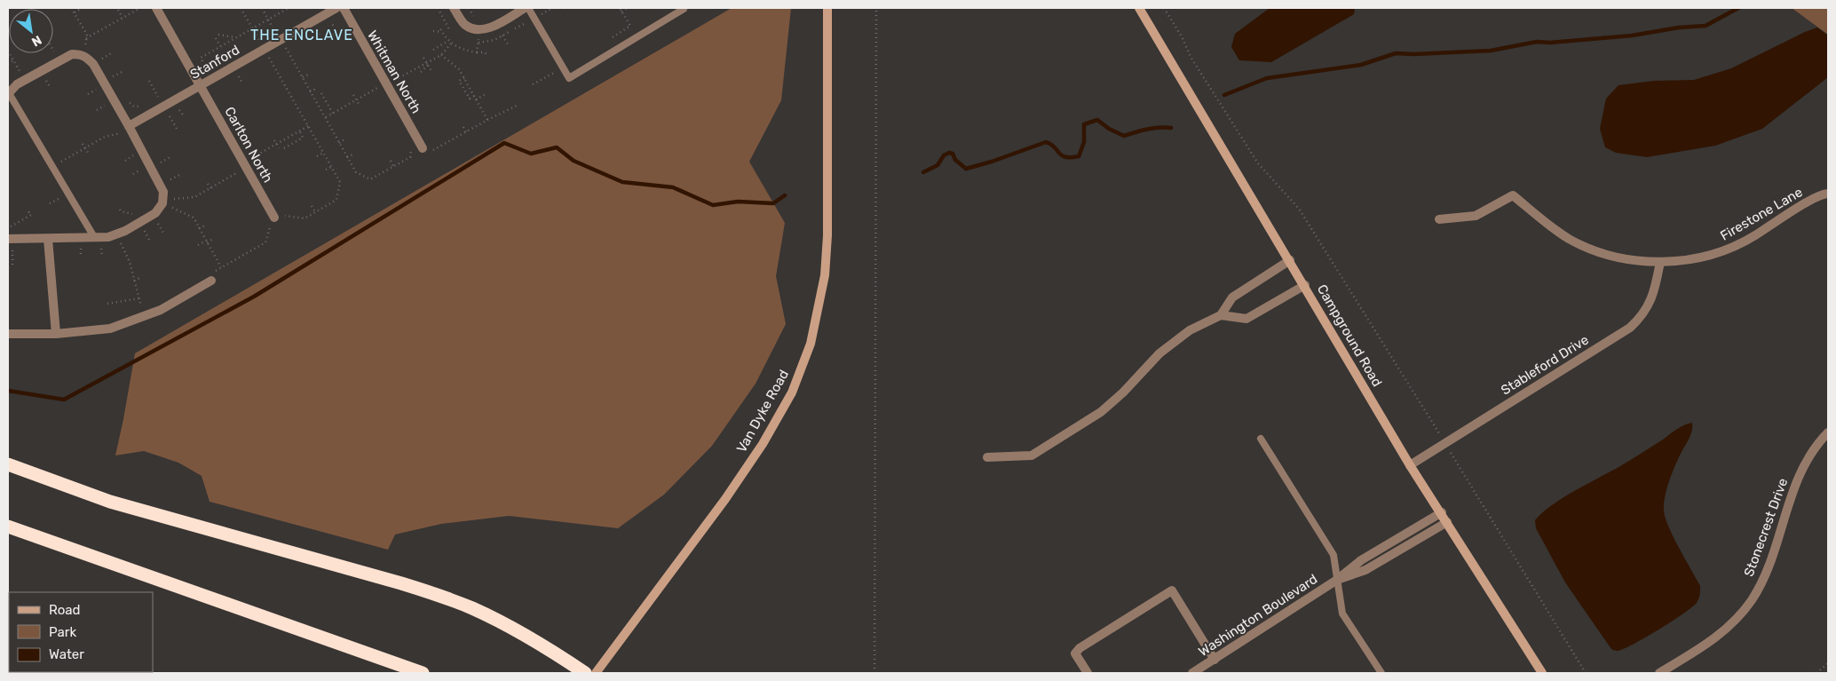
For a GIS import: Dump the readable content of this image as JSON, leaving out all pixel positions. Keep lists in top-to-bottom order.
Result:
{
  "streets": {
    "street": [
      "Stanford",
      "Whitman North",
      "Carlton North",
      "Firestone Lane",
      "Campground Road",
      "Stableford Drive",
      "Van Dyke Road",
      "Stonecrest Drive",
      "Washington Boulevard"
    ]
  },
  "crossings": [
    ["Stanford", "Carlton North"],
    ["Firestone Lane", "Stableford Drive"],
    ["Campground Road", "Stableford Drive"],
    ["Campground Road", "Washington Boulevard"]
  ],
  "districts": ["THE ENCLAVE"],
  "legend": ["Road", "Park", "Water"],
  "north": "bottom right"
}
